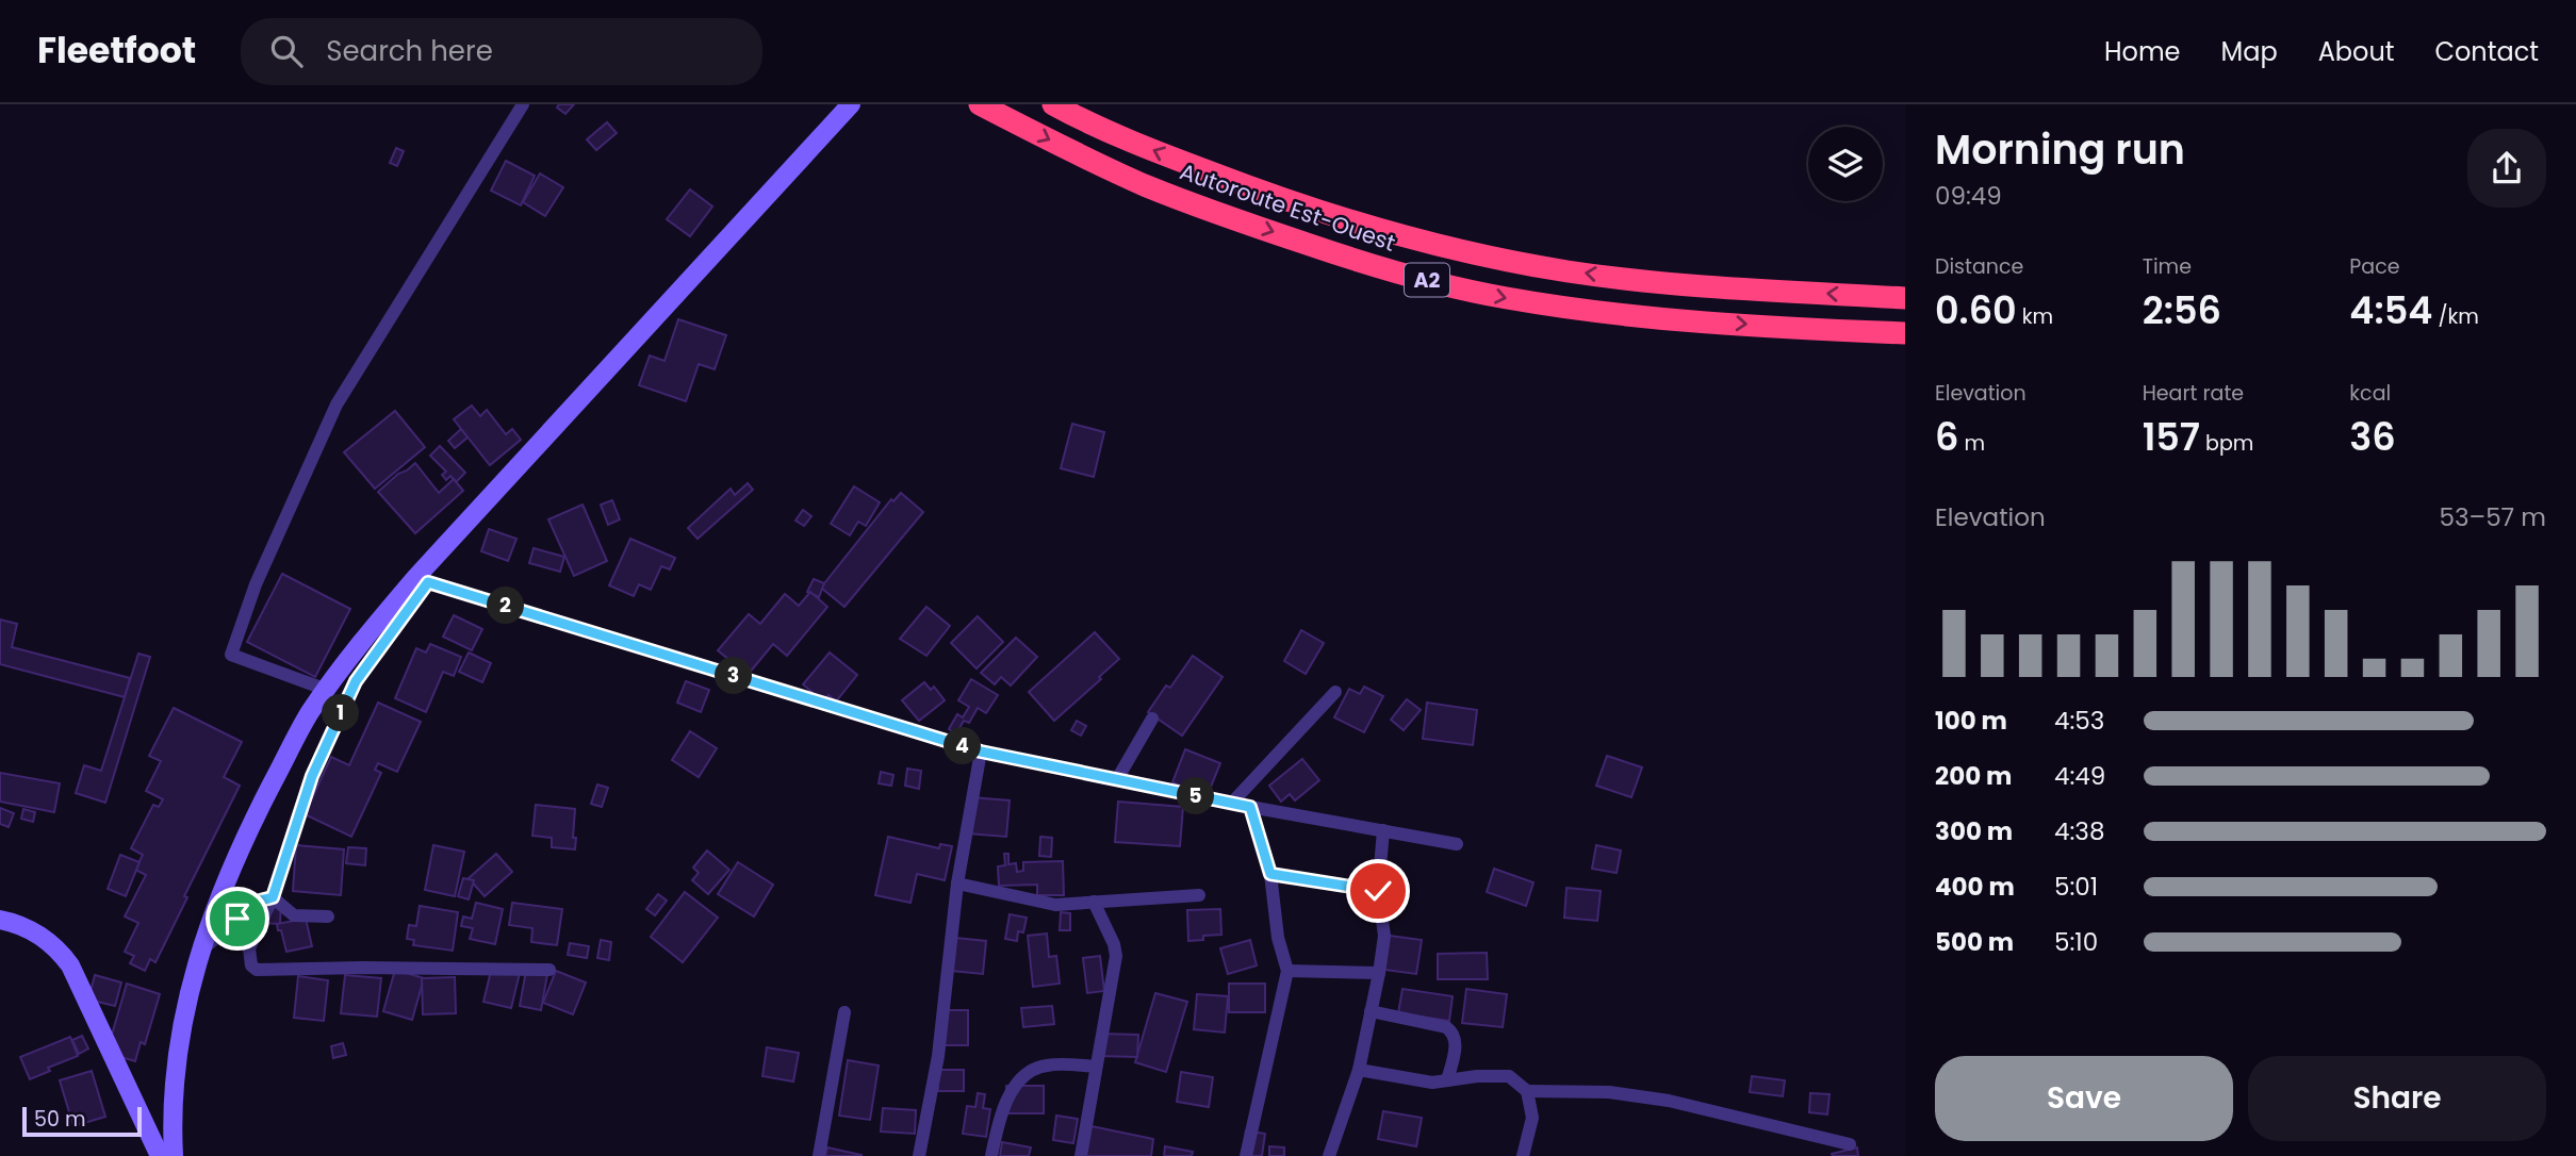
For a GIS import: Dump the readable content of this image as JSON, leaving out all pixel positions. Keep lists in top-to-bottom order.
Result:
{
  "streets": {
    "highway": ["Autoroute Est-Ouest", "A2"]
  },
  "scale_bar": "50 m",
  "page": {
    "header": "Fleetfoot",
    "search": "Search here",
    "nav": [
      "Home",
      "Map",
      "About",
      "Contact"
    ],
    "heading": ["Morning run", "09:49"],
    "stats": [
      ["Distance", "0.60 km"],
      ["Time", "2:56"],
      ["Pace", "4:54 /km"],
      ["Elevation", "6 m"],
      ["Heart rate", "157 bpm"],
      ["kcal", "36"]
    ],
    "chart": ["Elevation", "53–57 m"],
    "pins": [
      "2",
      "3",
      "1",
      "4",
      "5"
    ],
    "list": [
      {
        "name": "100 m",
        "note": "4:53"
      },
      {
        "name": "200 m",
        "note": "4:49"
      },
      {
        "name": "300 m",
        "note": "4:38"
      },
      {
        "name": "400 m",
        "note": "5:01"
      },
      {
        "name": "500 m",
        "note": "5:10"
      }
    ],
    "buttons": ["Save", "Share"],
    "scale": "50 m"
  }
}
